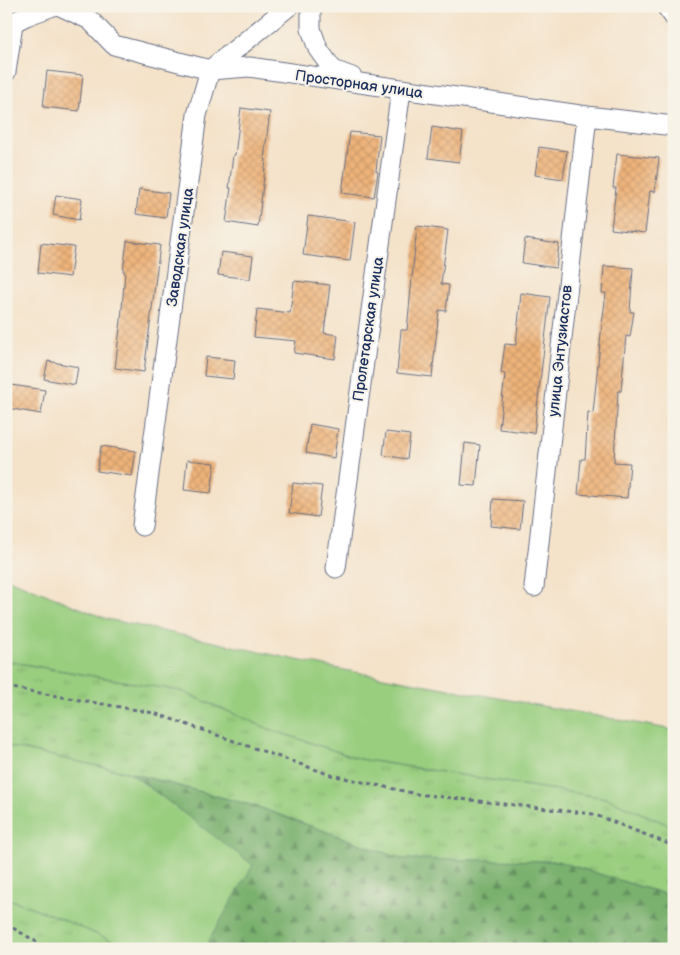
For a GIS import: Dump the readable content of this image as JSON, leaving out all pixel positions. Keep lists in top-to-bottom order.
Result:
{
  "streets": {
    "street": [
      "Просторная улица",
      "Заводская улица",
      "Пролетарская улица",
      "улица Энтузиастов"
    ]
  },
  "crossings": [
    ["Просторная улица", "Заводская улица"],
    ["Просторная улица", "Пролетарская улица"],
    ["Просторная улица", "улица Энтузиастов"]
  ]
}
